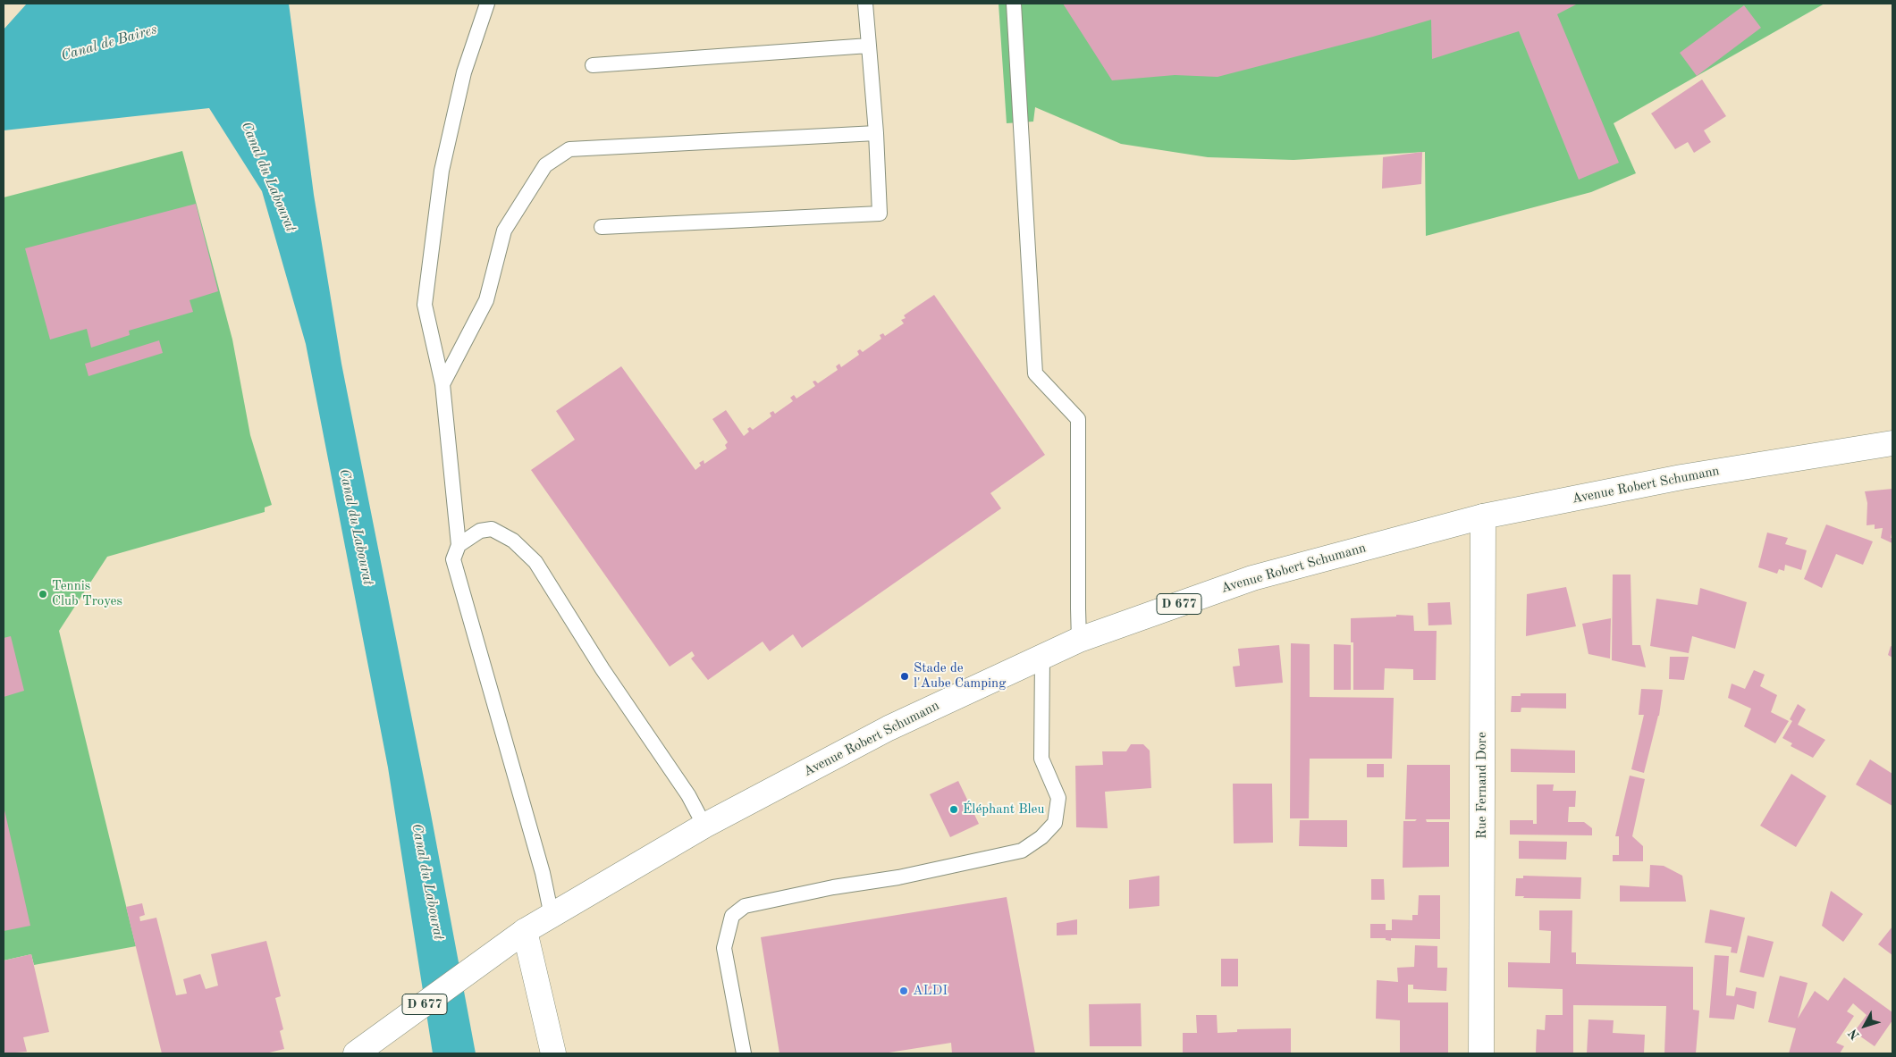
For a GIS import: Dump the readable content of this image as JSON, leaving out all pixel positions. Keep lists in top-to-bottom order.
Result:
{
  "streets": {
    "main road": ["Avenue Robert Schumann", "D 677", "Rue Fernand Dore"]
  },
  "crossings": [
    ["Avenue Robert Schumann", "Rue Fernand Dore"]
  ],
  "water": ["Canal de Baires", "Canal du Labourat"],
  "places": [
    "Tennis Club Troyes",
    "Stade de l'Aube Camping",
    "Éléphant Bleu",
    "ALDI"
  ],
  "north": "bottom left"
}
